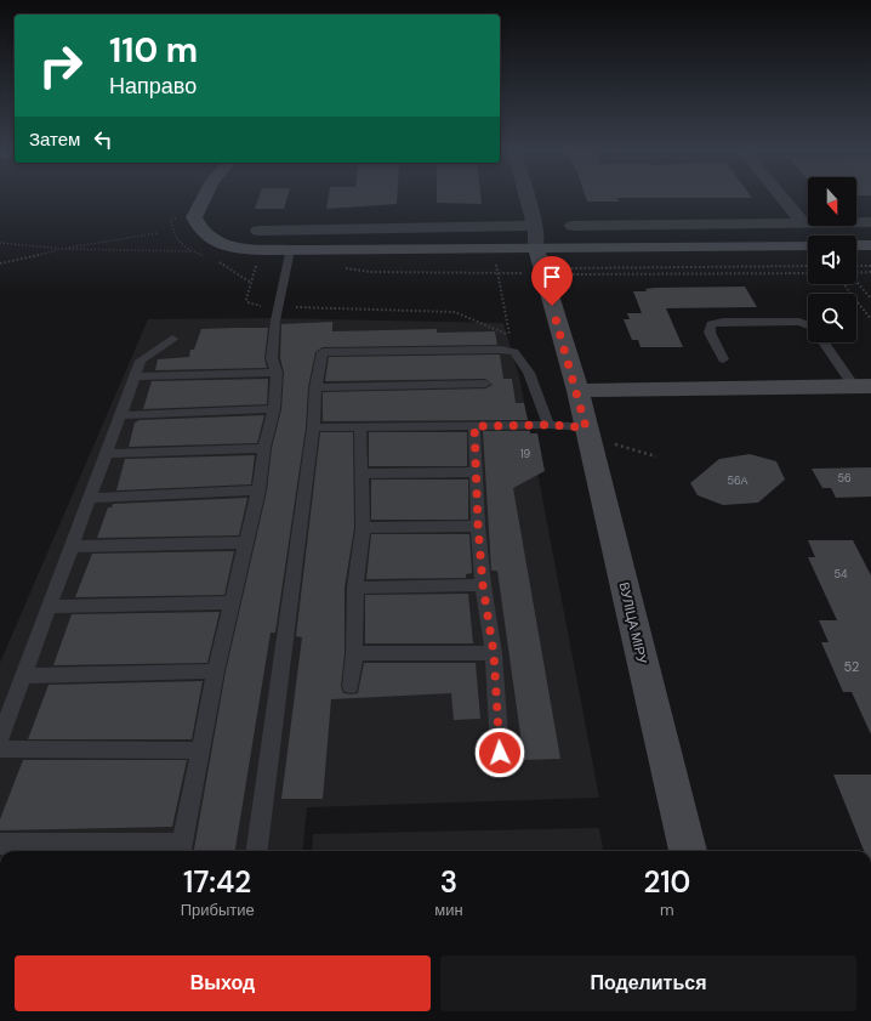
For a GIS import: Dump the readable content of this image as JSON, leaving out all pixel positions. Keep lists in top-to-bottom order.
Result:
{
  "streets": {
    "main road": ["ВУЛІЦА МІРУ"]
  },
  "house_numbers": [
    "19",
    "56",
    "56А",
    "54",
    "52"
  ],
  "north": "bottom",
  "page": {
    "turn": ["110 m", "Направо"],
    "then": "Затем",
    "eta": [
      "17:42",
      "Прибытие",
      "3",
      "мин",
      "210",
      "m"
    ],
    "buttons": ["Выход", "Поделиться"]
  }
}
